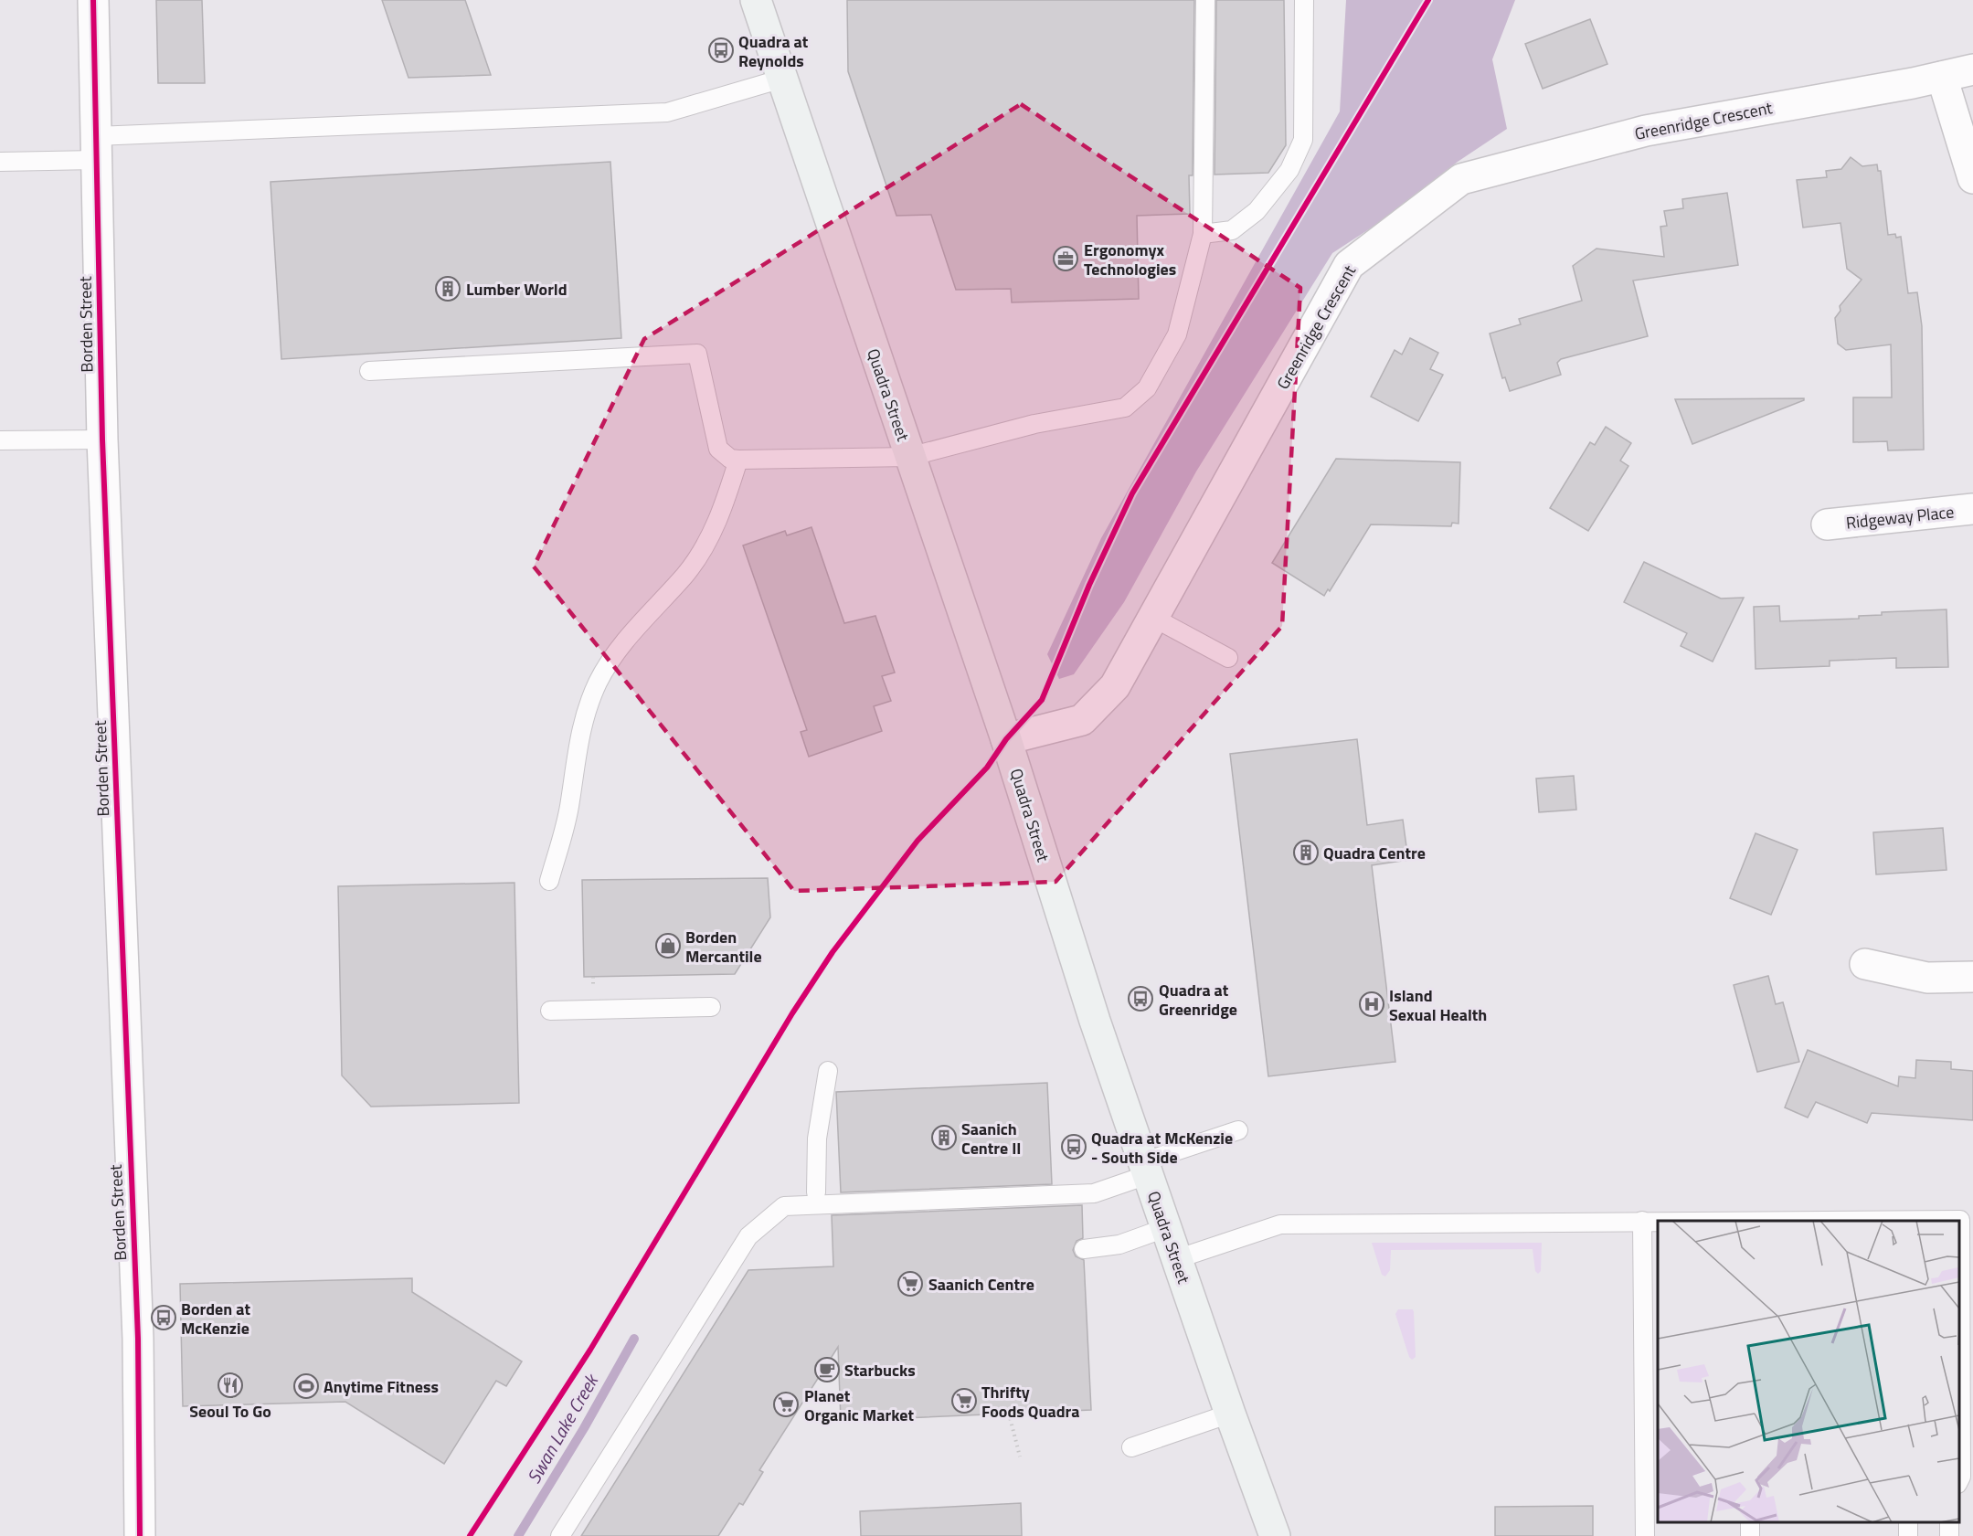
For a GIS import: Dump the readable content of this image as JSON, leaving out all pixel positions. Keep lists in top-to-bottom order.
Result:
{
  "streets": {
    "main road": ["Quadra Street"],
    "street": ["Greenridge Crescent", "Borden Street", "Ridgeway Place"]
  },
  "crossings": [
    ["Greenridge Crescent", "Quadra Street"]
  ],
  "water": ["Swan Lake Creek"],
  "places": {
    "bus stop": [
      "Quadra at Reynolds",
      "Quadra at Greenridge",
      "Quadra at McKenzie - South Side",
      "Borden at McKenzie"
    ],
    "office": ["Ergonomyx Technologies"],
    "building": ["Lumber World", "Quadra Centre", "Saanich Centre II"],
    "shop": ["Borden Mercantile"],
    "hospital": ["Island Sexual Health"],
    "supermarket": ["Saanich Centre", "Thrifty Foods Quadra", "Planet Organic Market"],
    "cafe": ["Starbucks"],
    "restaurant": ["Seoul To Go"],
    "sports": ["Anytime Fitness"]
  }
}
